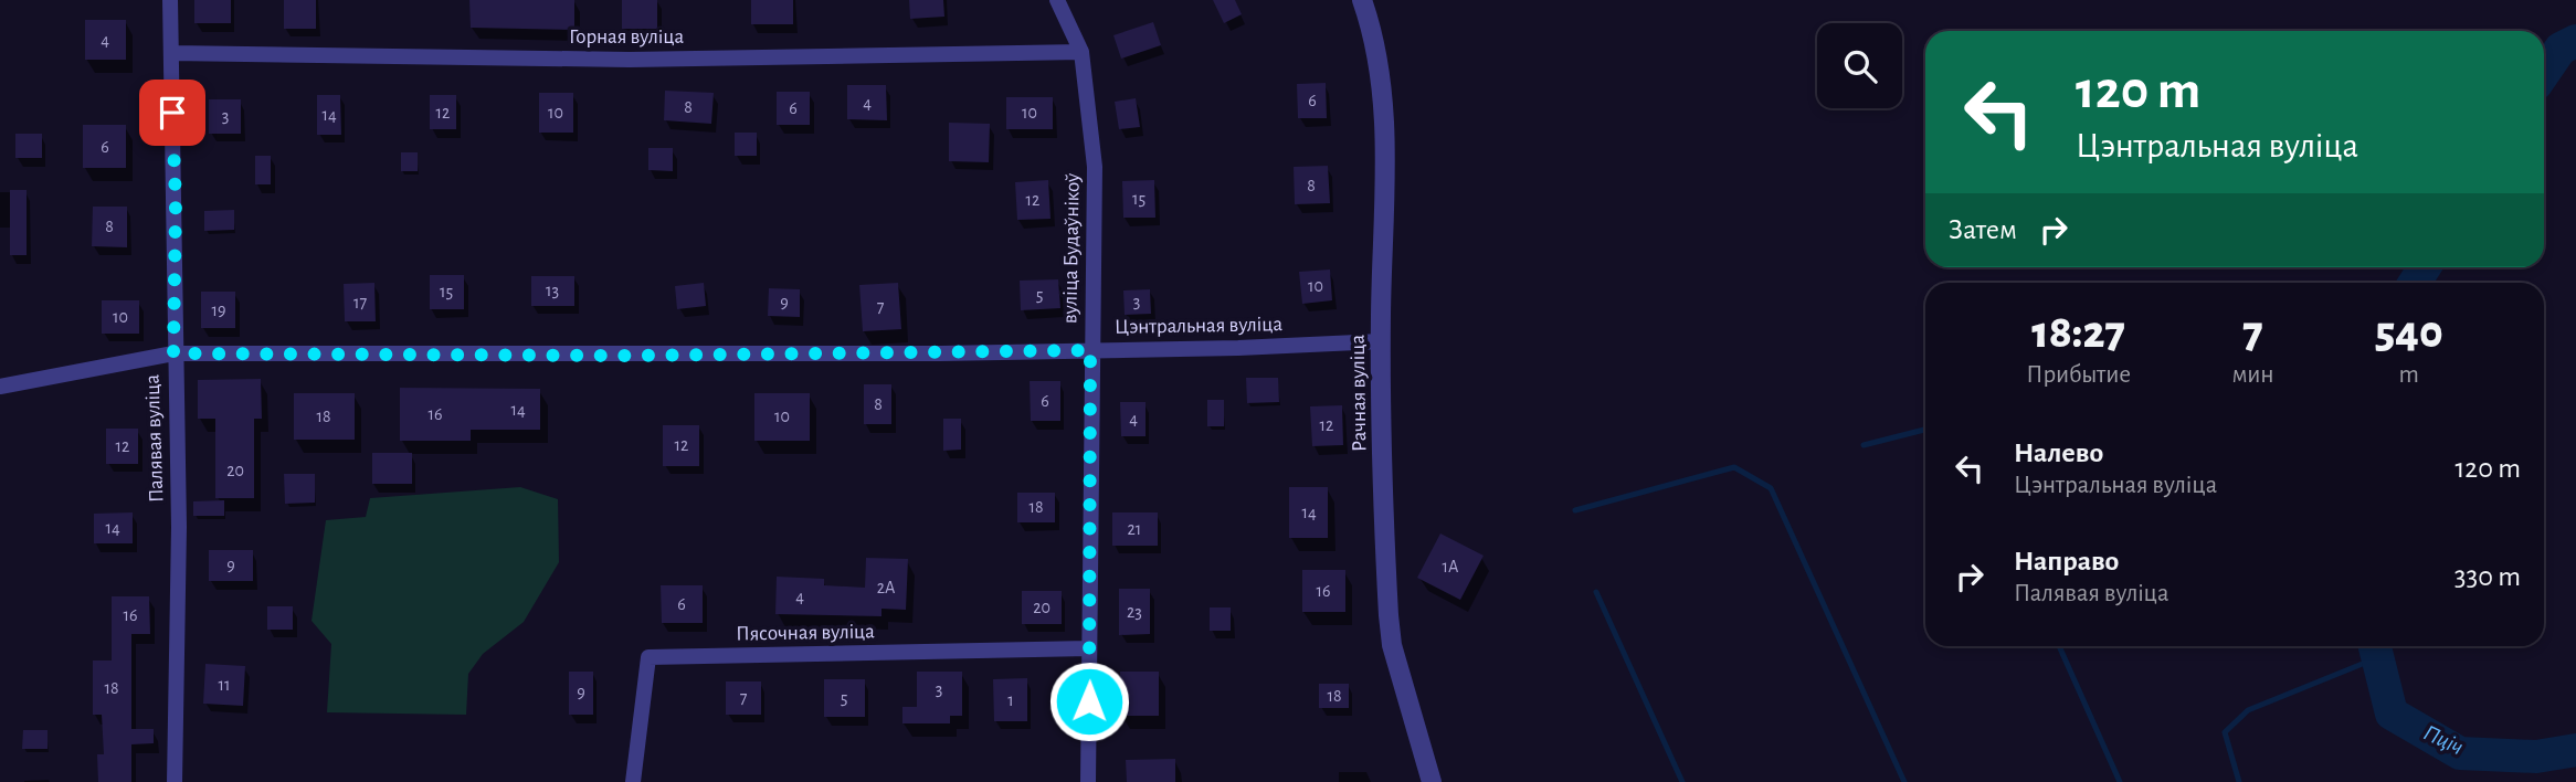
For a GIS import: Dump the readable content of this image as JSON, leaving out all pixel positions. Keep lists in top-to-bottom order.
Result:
{
  "streets": {
    "street": [
      "Горная вуліца",
      "вуліца Будаўнікоў",
      "Цэнтральная вуліца",
      "Рачная вуліца",
      "Палявая вуліца",
      "Пясочная вуліца"
    ]
  },
  "crossings": [
    ["Горная вуліца", "вуліца Будаўнікоў"],
    ["Горная вуліца", "Палявая вуліца"],
    ["вуліца Будаўнікоў", "Цэнтральная вуліца"],
    ["вуліца Будаўнікоў", "Пясочная вуліца"],
    ["Цэнтральная вуліца", "Рачная вуліца"],
    ["Цэнтральная вуліца", "Палявая вуліца"]
  ],
  "water": ["Пціч"],
  "house_numbers": [
    "4",
    "6",
    "4",
    "8",
    "6",
    "12",
    "10",
    "10",
    "14",
    "3",
    "6",
    "8",
    "15",
    "12",
    "8",
    "10",
    "13",
    "15",
    "5",
    "3",
    "17",
    "9",
    "7",
    "19",
    "10",
    "6",
    "8",
    "14",
    "16",
    "18",
    "10",
    "4",
    "12",
    "12",
    "12",
    "20",
    "18",
    "14",
    "14",
    "21",
    "9",
    "1А",
    "2А",
    "16",
    "4",
    "6",
    "20",
    "23",
    "16",
    "11",
    "18",
    "3",
    "9",
    "18",
    "7",
    "5",
    "1"
  ],
  "page": {
    "turn": ["120 m", "Цэнтральная вуліца"],
    "then": "Затем",
    "eta": [
      "18:27",
      "Прибытие",
      "7",
      "мин",
      "540",
      "m"
    ],
    "list": [
      {
        "name": "Налево",
        "note": "Цэнтральная вуліца",
        "value": "120 m"
      },
      {
        "name": "Направо",
        "note": "Палявая вуліца",
        "value": "330 m"
      }
    ]
  }
}
